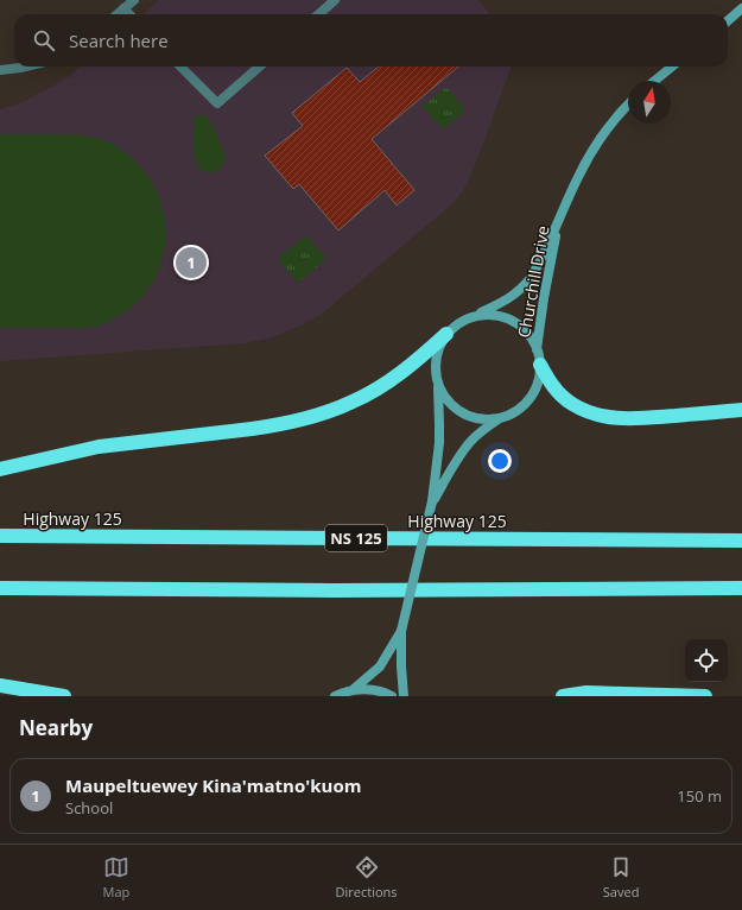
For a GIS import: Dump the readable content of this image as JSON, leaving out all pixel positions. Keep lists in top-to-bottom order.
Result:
{
  "streets": {
    "highway": ["Highway 125", "NS 125"],
    "main road": ["Churchill Drive"]
  },
  "north": "top",
  "page": {
    "search": "Search here",
    "pins": "1",
    "heading": "Nearby",
    "list": [
      {
        "mark": "1",
        "name": "Maupeltuewey Kina'matno'kuom",
        "note": "School",
        "value": "150 m"
      }
    ],
    "nav": ["Map", "Directions", "Saved"]
  }
}
